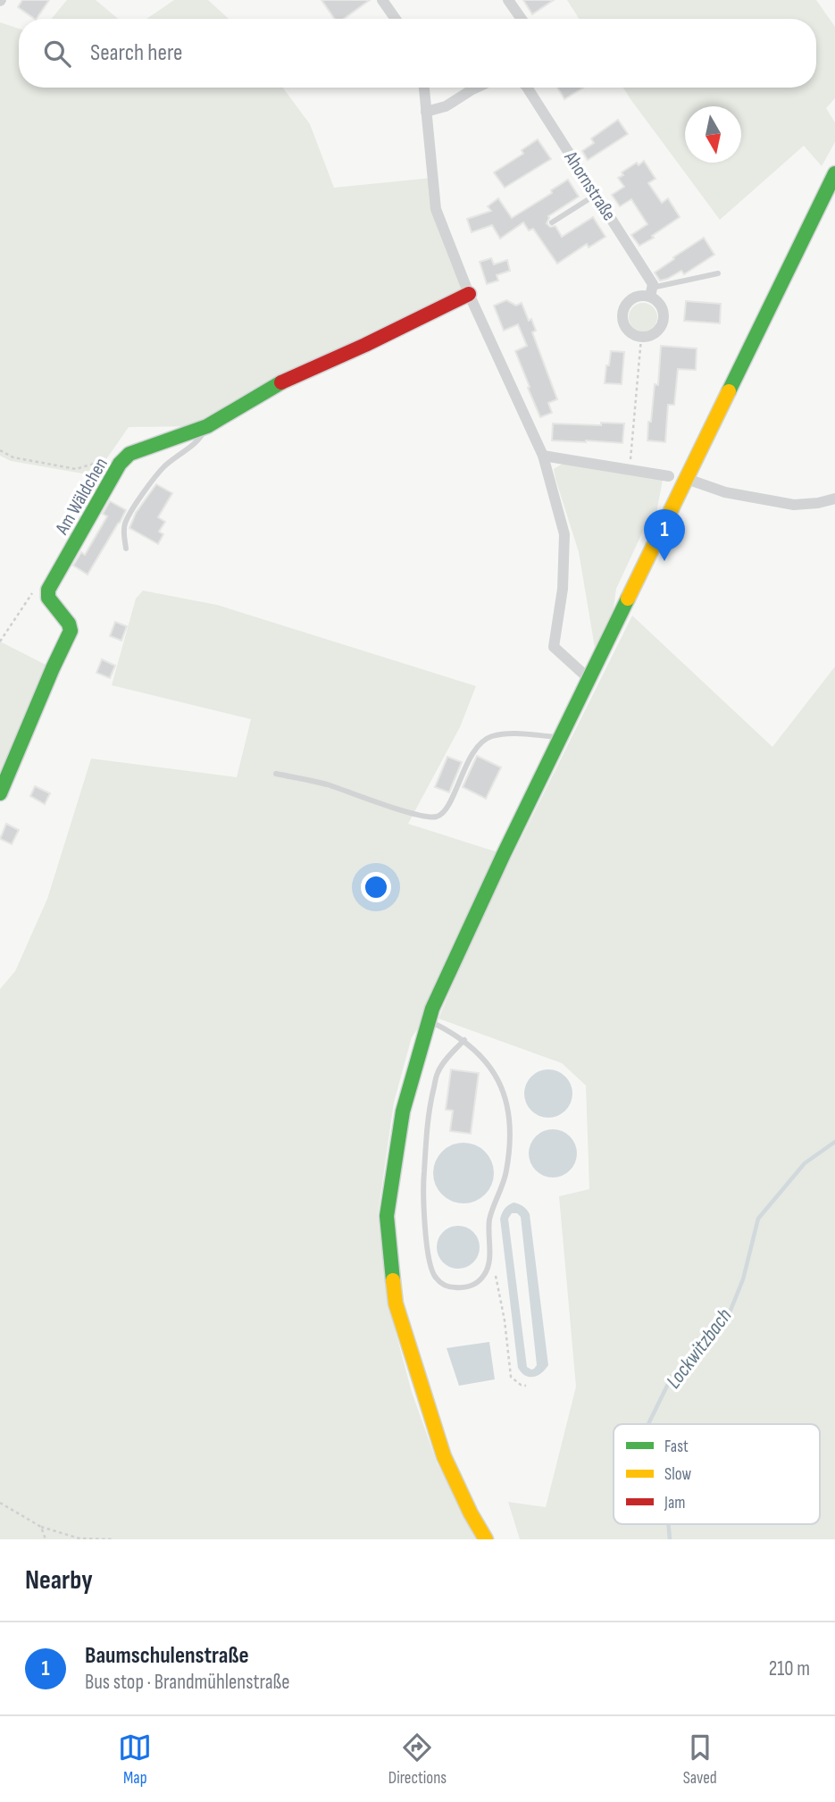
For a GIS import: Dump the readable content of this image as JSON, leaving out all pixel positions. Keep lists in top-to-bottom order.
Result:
{
  "streets": {
    "main road": ["Am Wäldchen"],
    "street": ["Ahornstraße"]
  },
  "water": ["Lockwitzbach"],
  "legend": ["Fast", "Slow", "Jam"],
  "north": "bottom",
  "page": {
    "search": "Search here",
    "pins": "1",
    "heading": "Nearby",
    "list": [
      {
        "mark": "1",
        "name": "Baumschulenstraße",
        "note": "Bus stop · Brandmühlenstraße",
        "value": "210 m"
      }
    ],
    "nav": ["Map", "Directions", "Saved"]
  }
}
